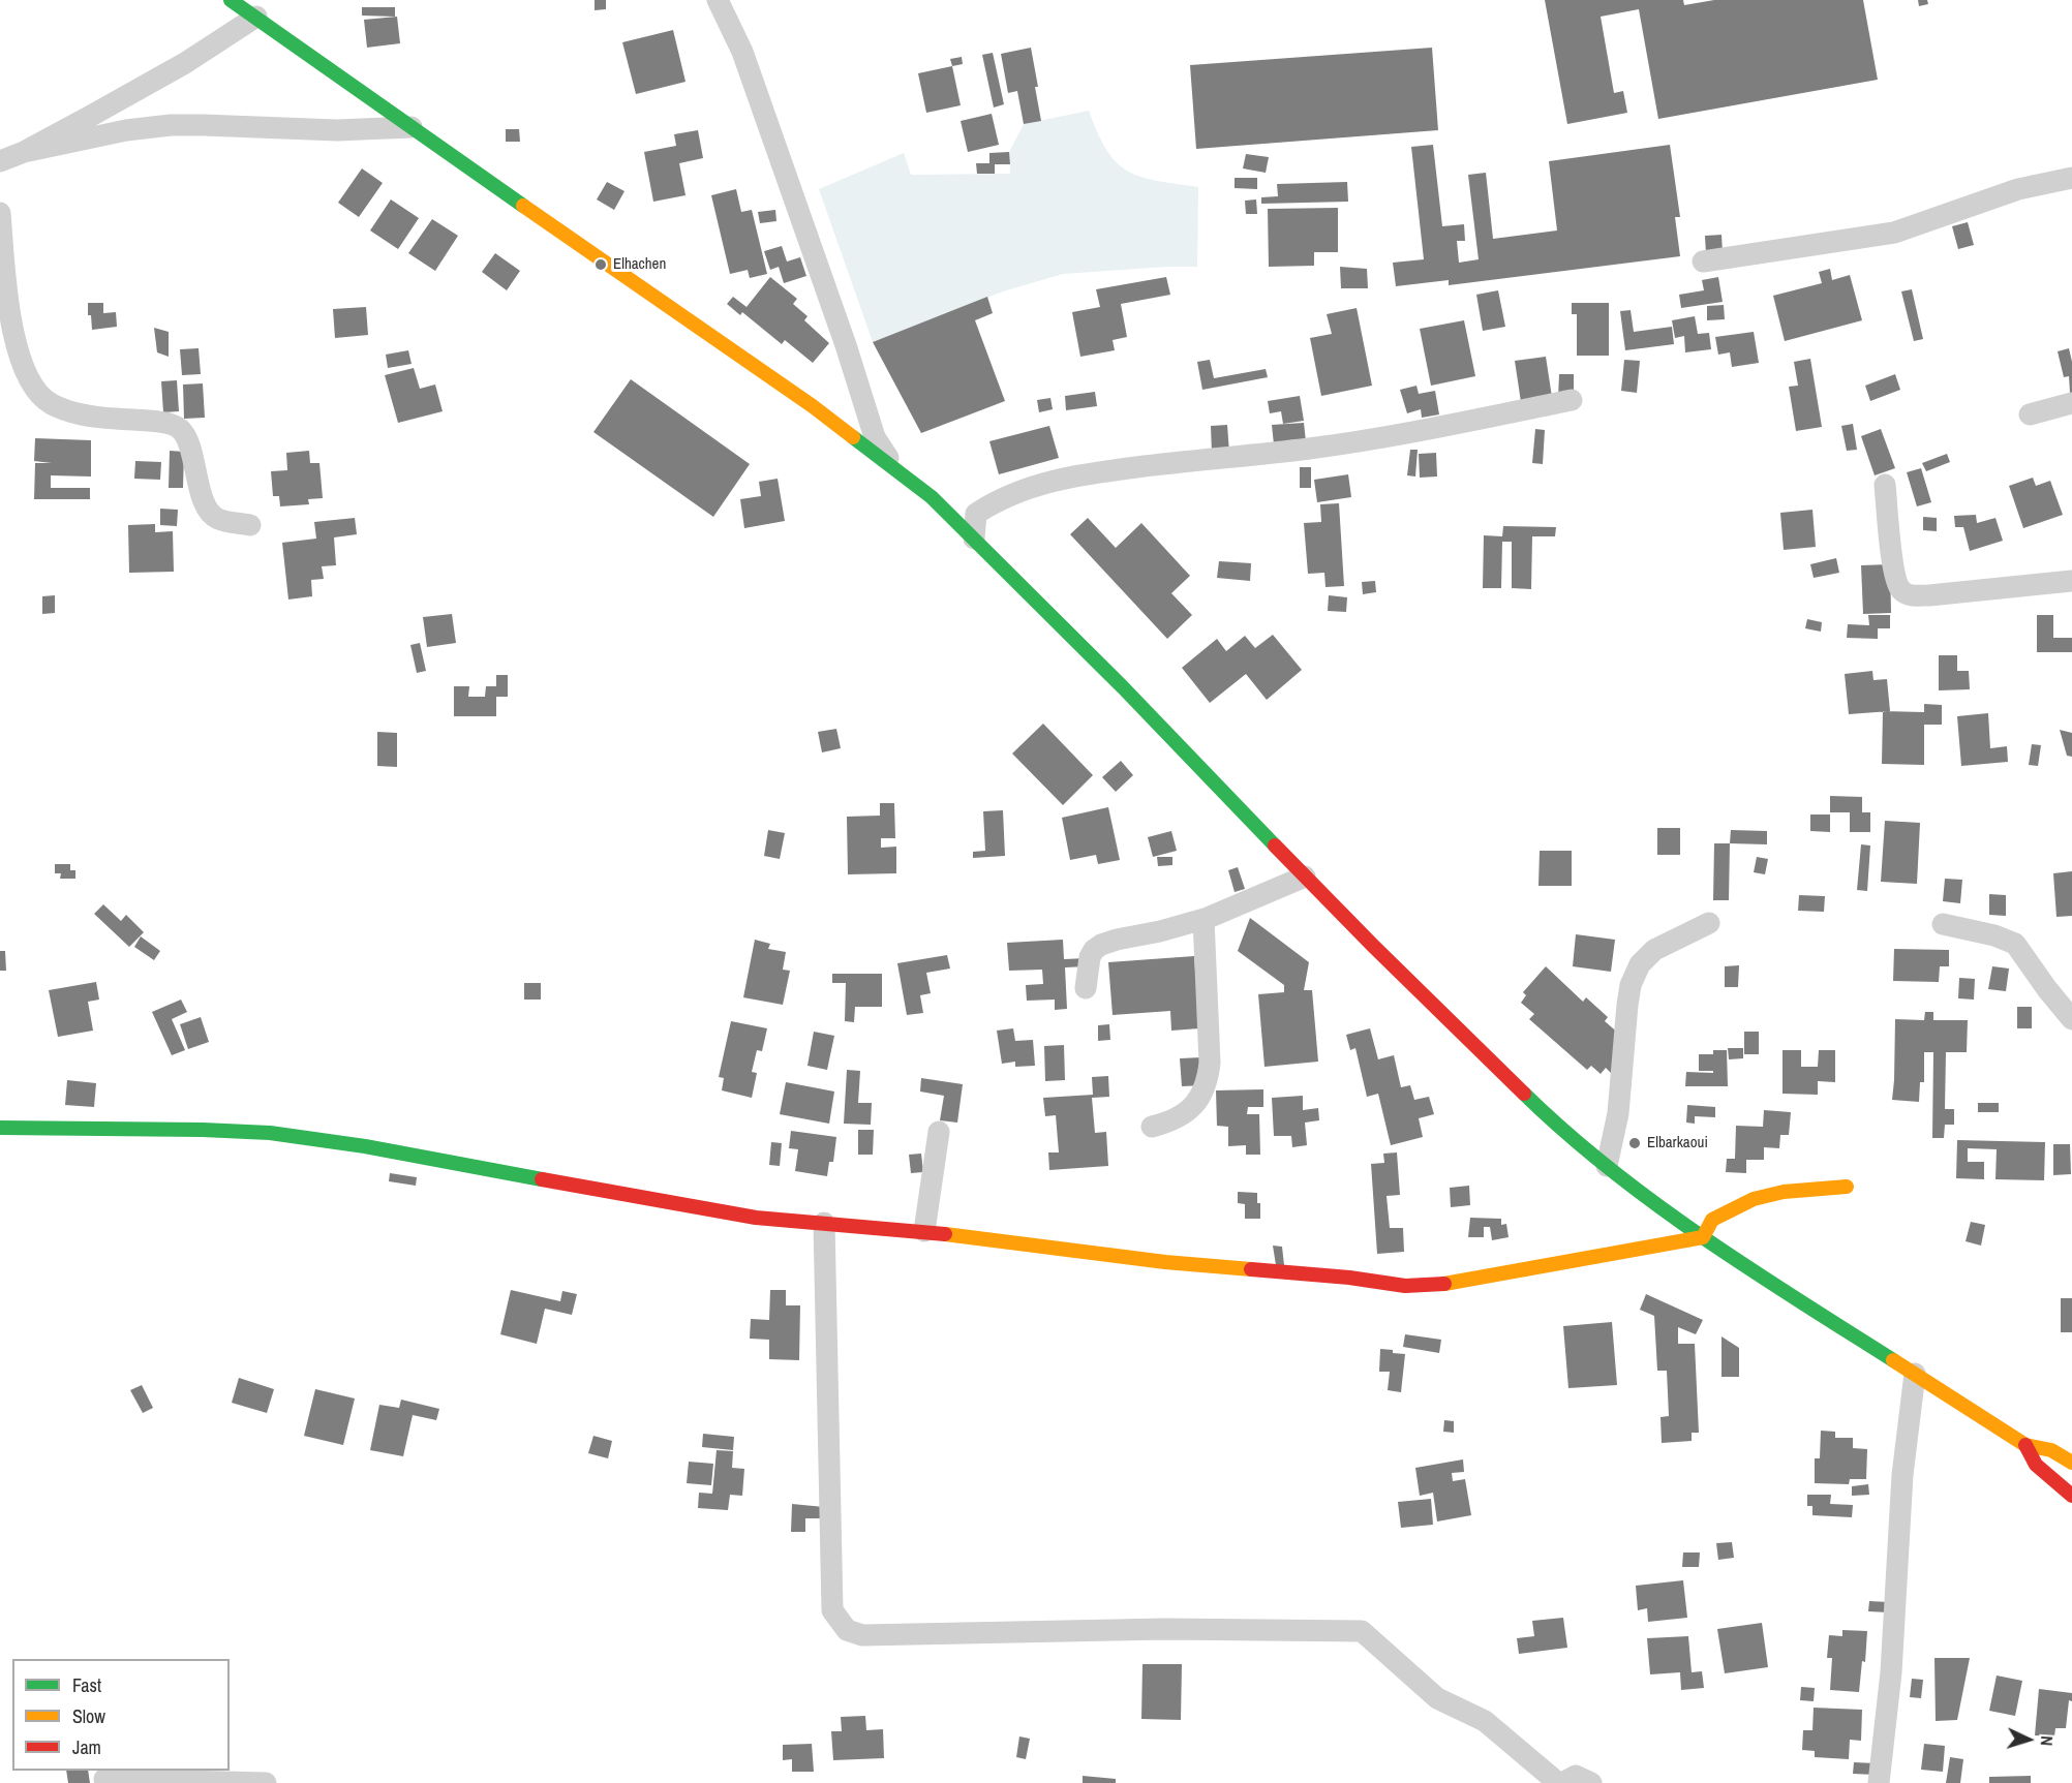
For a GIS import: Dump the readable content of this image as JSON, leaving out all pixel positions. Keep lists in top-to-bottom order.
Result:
{
  "places": ["Elhachen", "Elbarkaoui"],
  "legend": ["Fast", "Slow", "Jam"],
  "north": "right"
}
